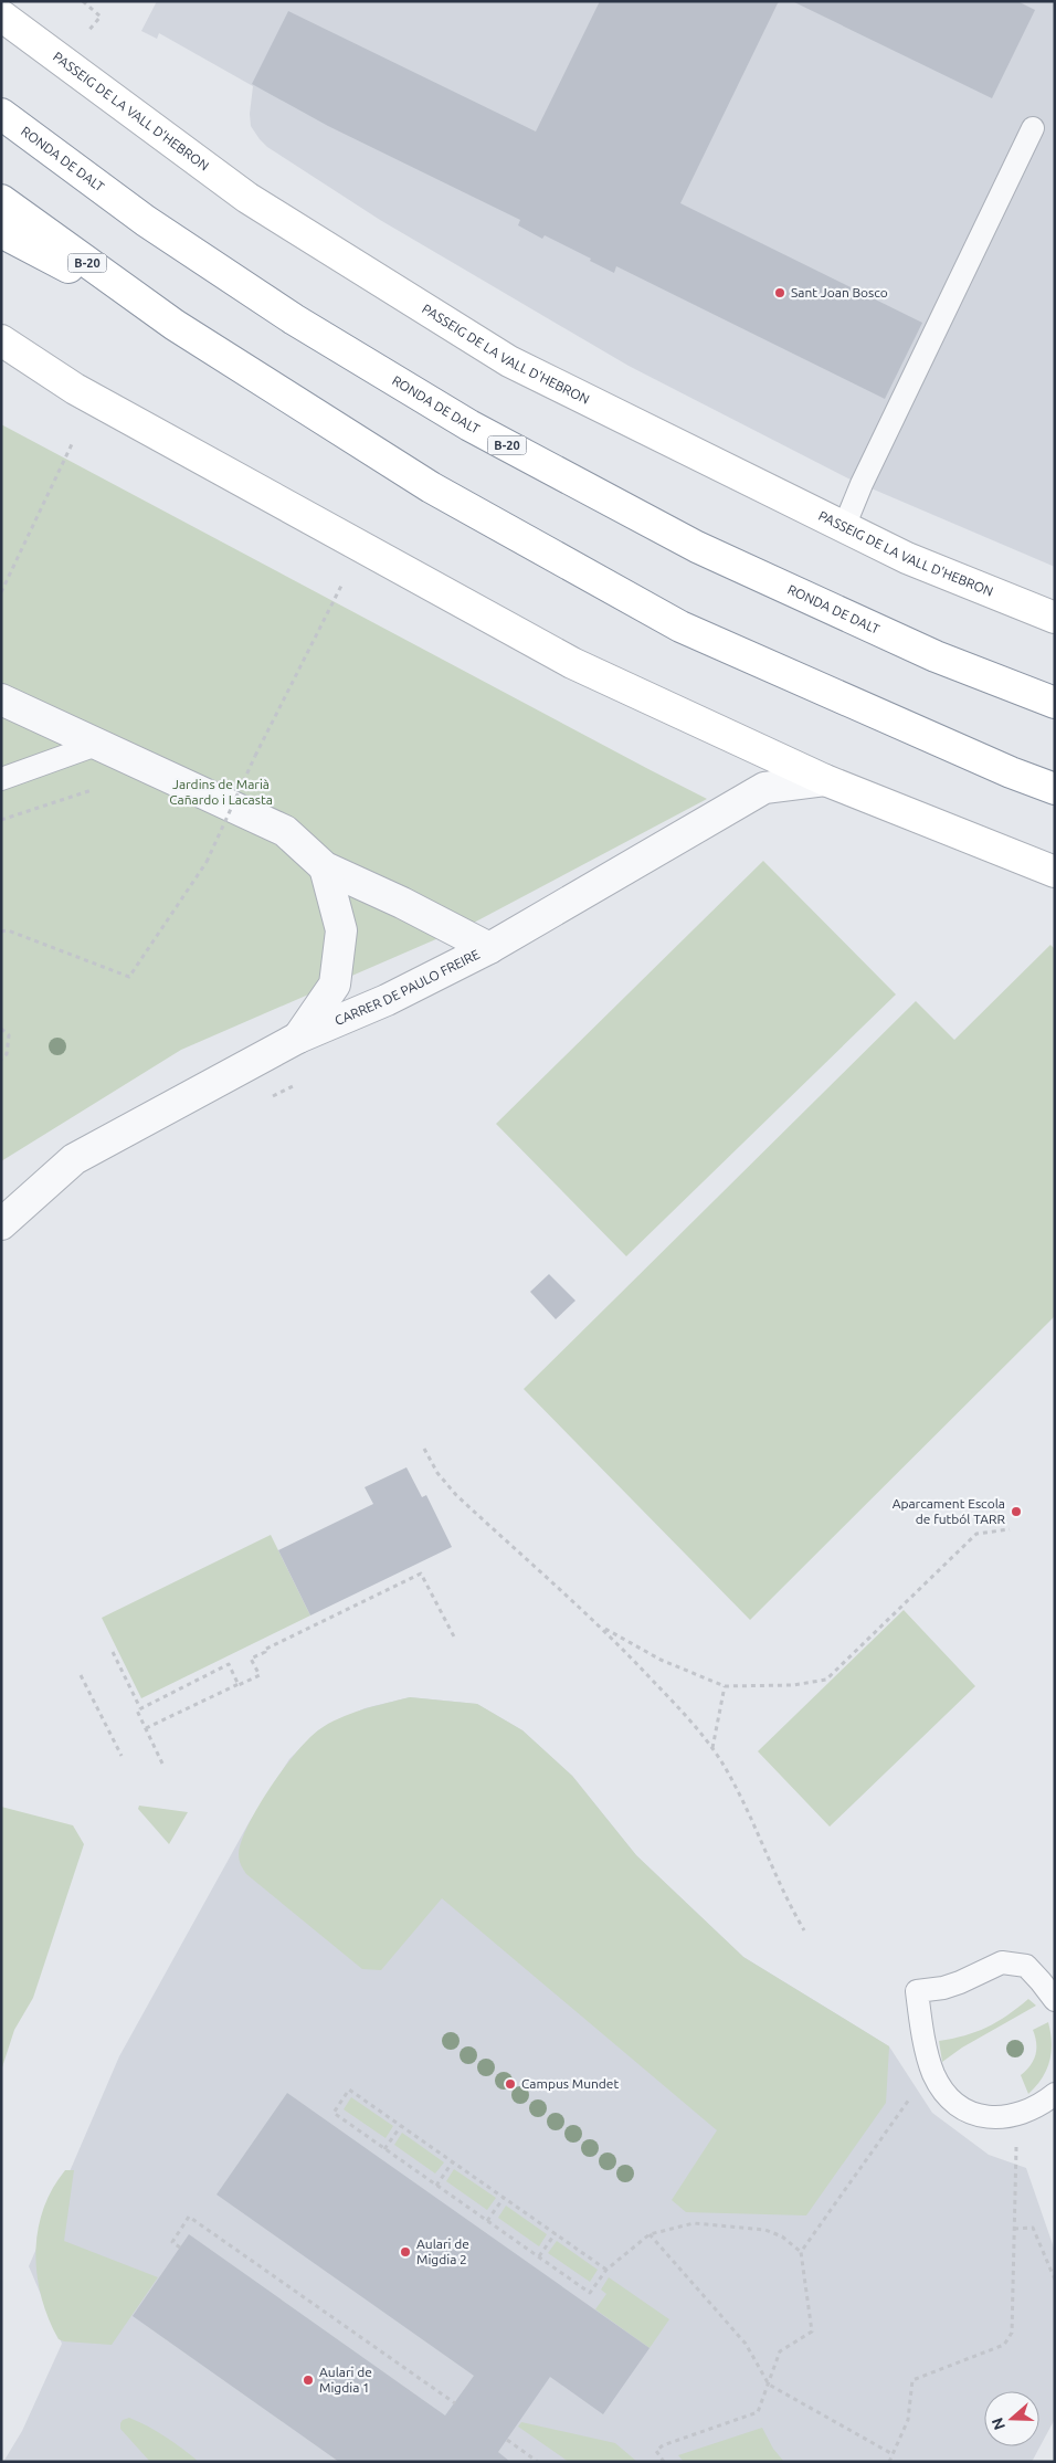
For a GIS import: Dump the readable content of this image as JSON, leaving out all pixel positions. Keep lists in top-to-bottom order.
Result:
{
  "streets": {
    "main road": ["PASSEIG DE LA VALL D'HEBRON", "RONDA DE DALT", "B-20"],
    "street": ["CARRER DE PAULO FREIRE"]
  },
  "parks": ["Jardins de Marià Cañardo i Lacasta"],
  "places": [
    "Sant Joan Bosco",
    "Aparcament Escola de futból TARR",
    "Campus Mundet",
    "Aulari de Migdia 2",
    "Aulari de Migdia 1"
  ],
  "north": "left"
}
